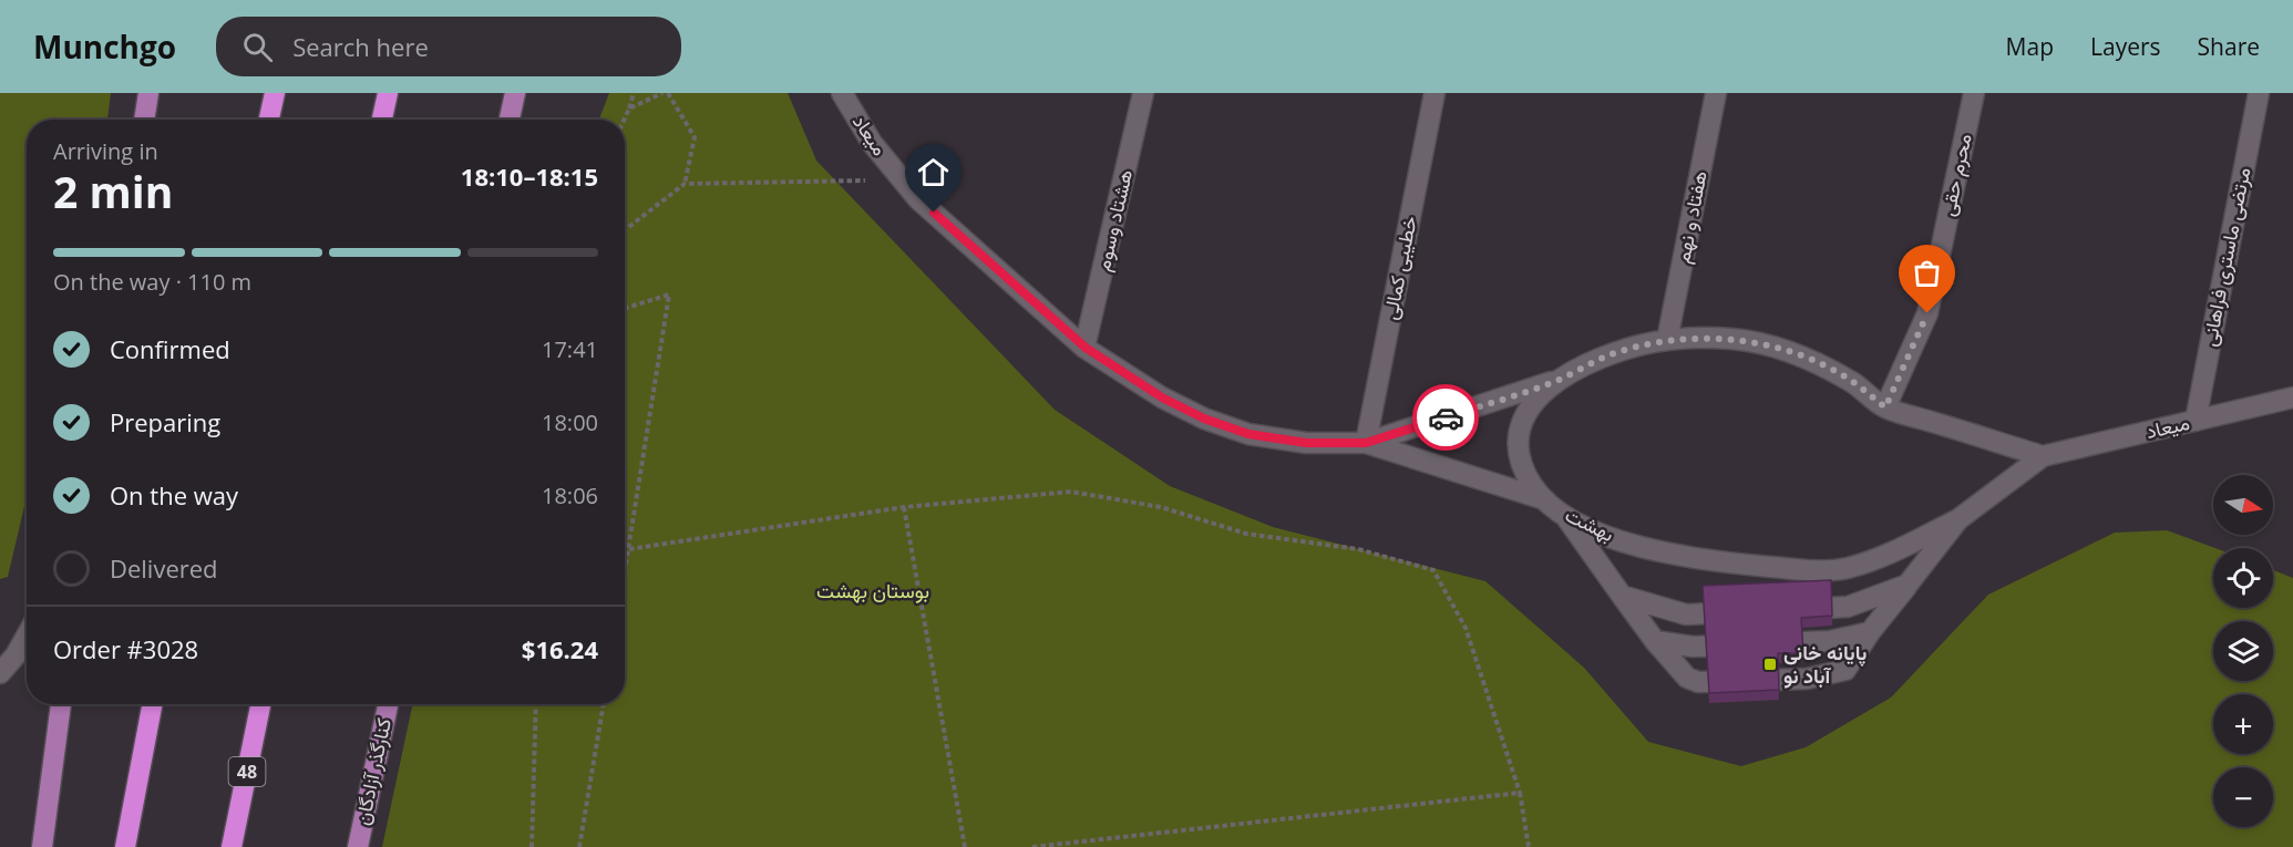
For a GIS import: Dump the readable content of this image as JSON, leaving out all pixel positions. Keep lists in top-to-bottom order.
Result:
{
  "streets": {
    "highway": ["48"],
    "main road": ["کنارگذر آزادگان"],
    "street": [
      "میعاد",
      "محرم حقی",
      "هفتاد و نهم",
      "هشتاد وسوم",
      "مرتضی ماستری فراهانی",
      "خطیبی کمالی",
      "بهشت"
    ]
  },
  "crossings": [
    ["میعاد", "هشتاد وسوم"],
    ["میعاد", "مرتضی ماستری فراهانی"],
    ["میعاد", "خطیبی کمالی"],
    ["محرم حقی", "بهشت"],
    ["هفتاد و نهم", "بهشت"]
  ],
  "parks": ["بوستان بهشت"],
  "places": {
    "transit": ["پایانه خانی آباد نو"]
  },
  "north": "right",
  "page": {
    "header": "Munchgo",
    "search": "Search here",
    "nav": ["Map", "Layers", "Share"],
    "heading": ["2 min", "Arriving in", "18:10–18:15"],
    "panel": ["Order #3028", "$16.24"],
    "bar": "On the way · 110 m",
    "list": [
      ["Confirmed", "17:41"],
      ["Preparing", "18:00"],
      ["On the way", "18:06"],
      "Delivered"
    ],
    "map_buttons": ["+", "−"]
  }
}
